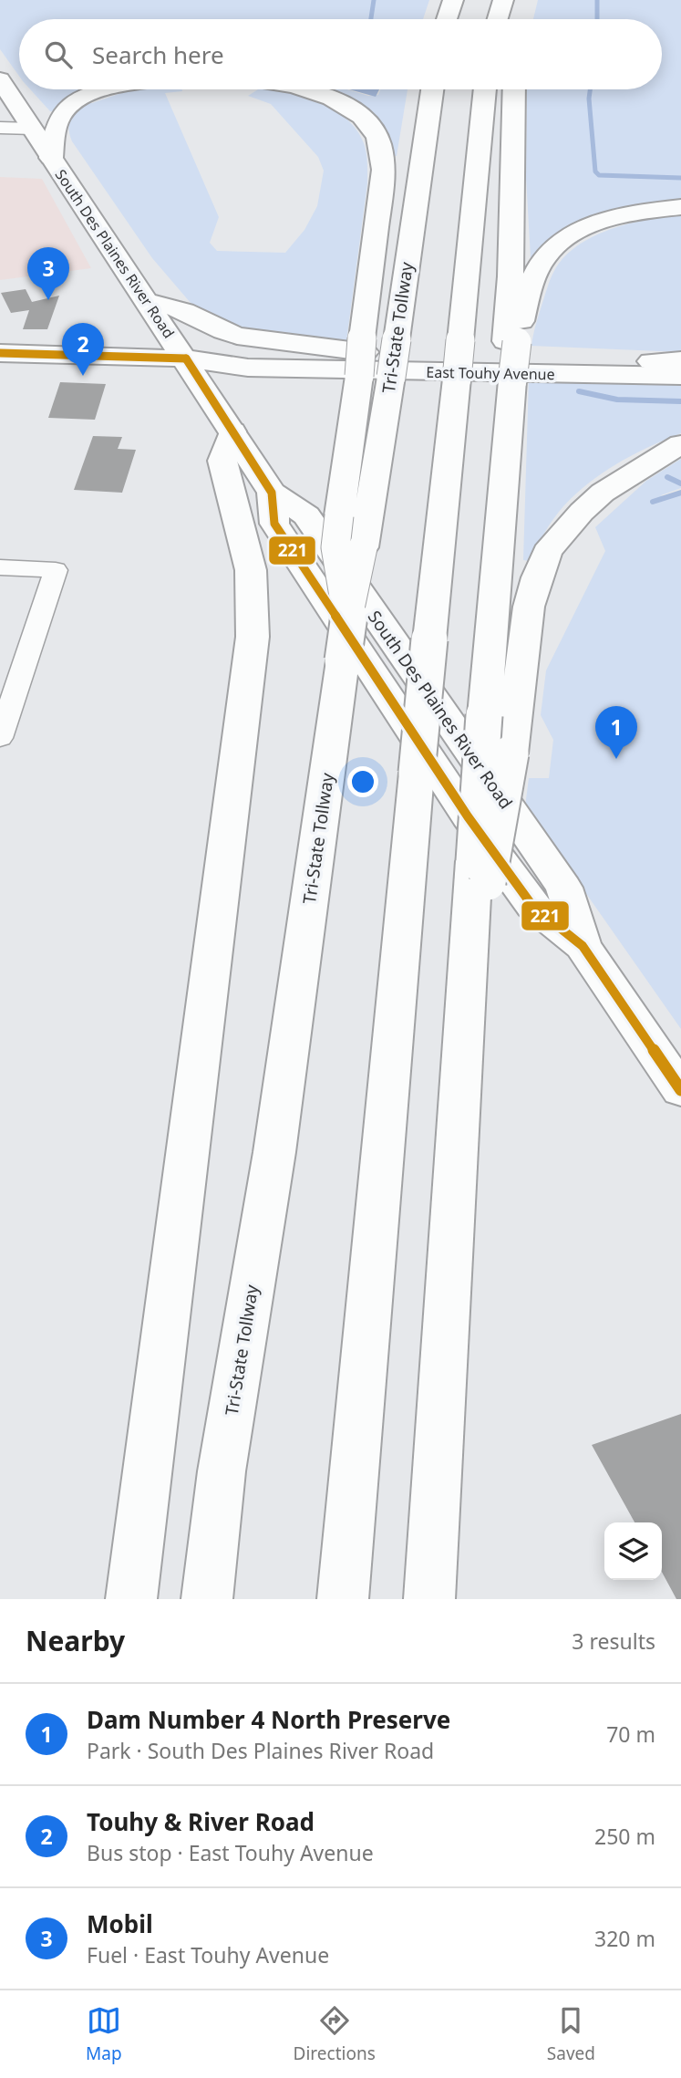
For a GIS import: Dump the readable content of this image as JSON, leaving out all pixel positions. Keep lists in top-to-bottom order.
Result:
{
  "streets": {
    "main road": ["South Des Plaines River Road", "Tri-State Tollway", "East Touhy Avenue"]
  },
  "crossings": [
    ["South Des Plaines River Road", "East Touhy Avenue"],
    ["Tri-State Tollway", "East Touhy Avenue"]
  ],
  "lines": ["transit line 221"],
  "page": {
    "search": "Search here",
    "pins": ["3", "2", "1"],
    "heading": ["Nearby", "3 results"],
    "list": [
      {
        "mark": "1",
        "name": "Dam Number 4 North Preserve",
        "note": "Park · South Des Plaines River Road",
        "value": "70 m"
      },
      {
        "mark": "2",
        "name": "Touhy & River Road",
        "note": "Bus stop · East Touhy Avenue",
        "value": "250 m"
      },
      {
        "mark": "3",
        "name": "Mobil",
        "note": "Fuel · East Touhy Avenue",
        "value": "320 m"
      }
    ],
    "nav": ["Map", "Directions", "Saved"]
  }
}
